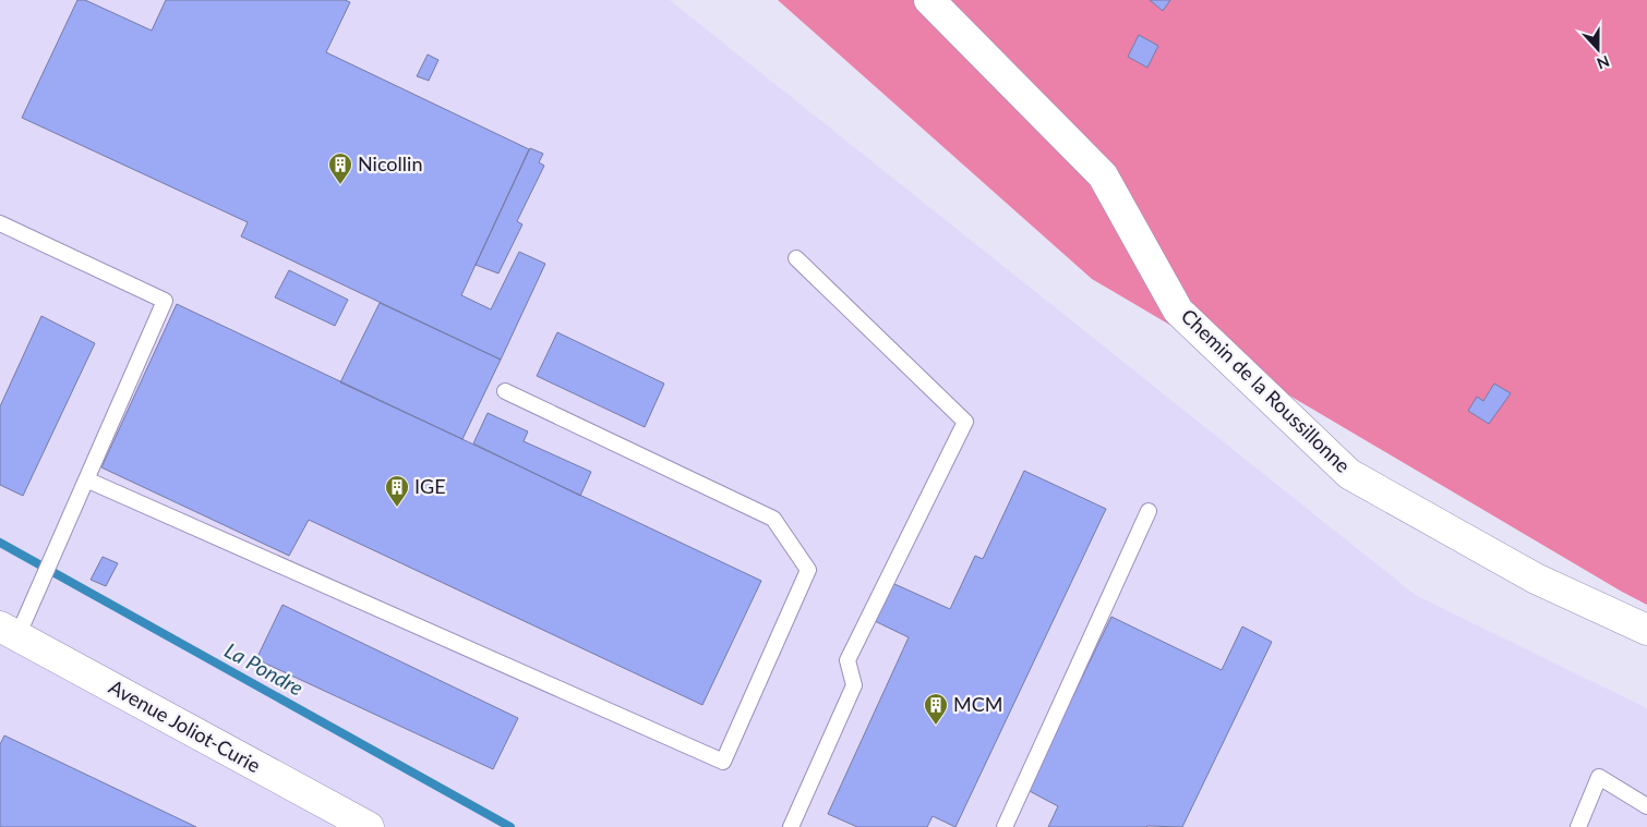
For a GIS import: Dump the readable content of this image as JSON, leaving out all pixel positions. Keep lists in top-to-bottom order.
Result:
{
  "streets": {
    "street": ["Chemin de la Roussillonne", "Avenue Joliot-Curie"]
  },
  "water": ["La Pondre"],
  "places": {
    "building": ["Nicollin", "IGE", "MCM"]
  },
  "north": "bottom"
}
